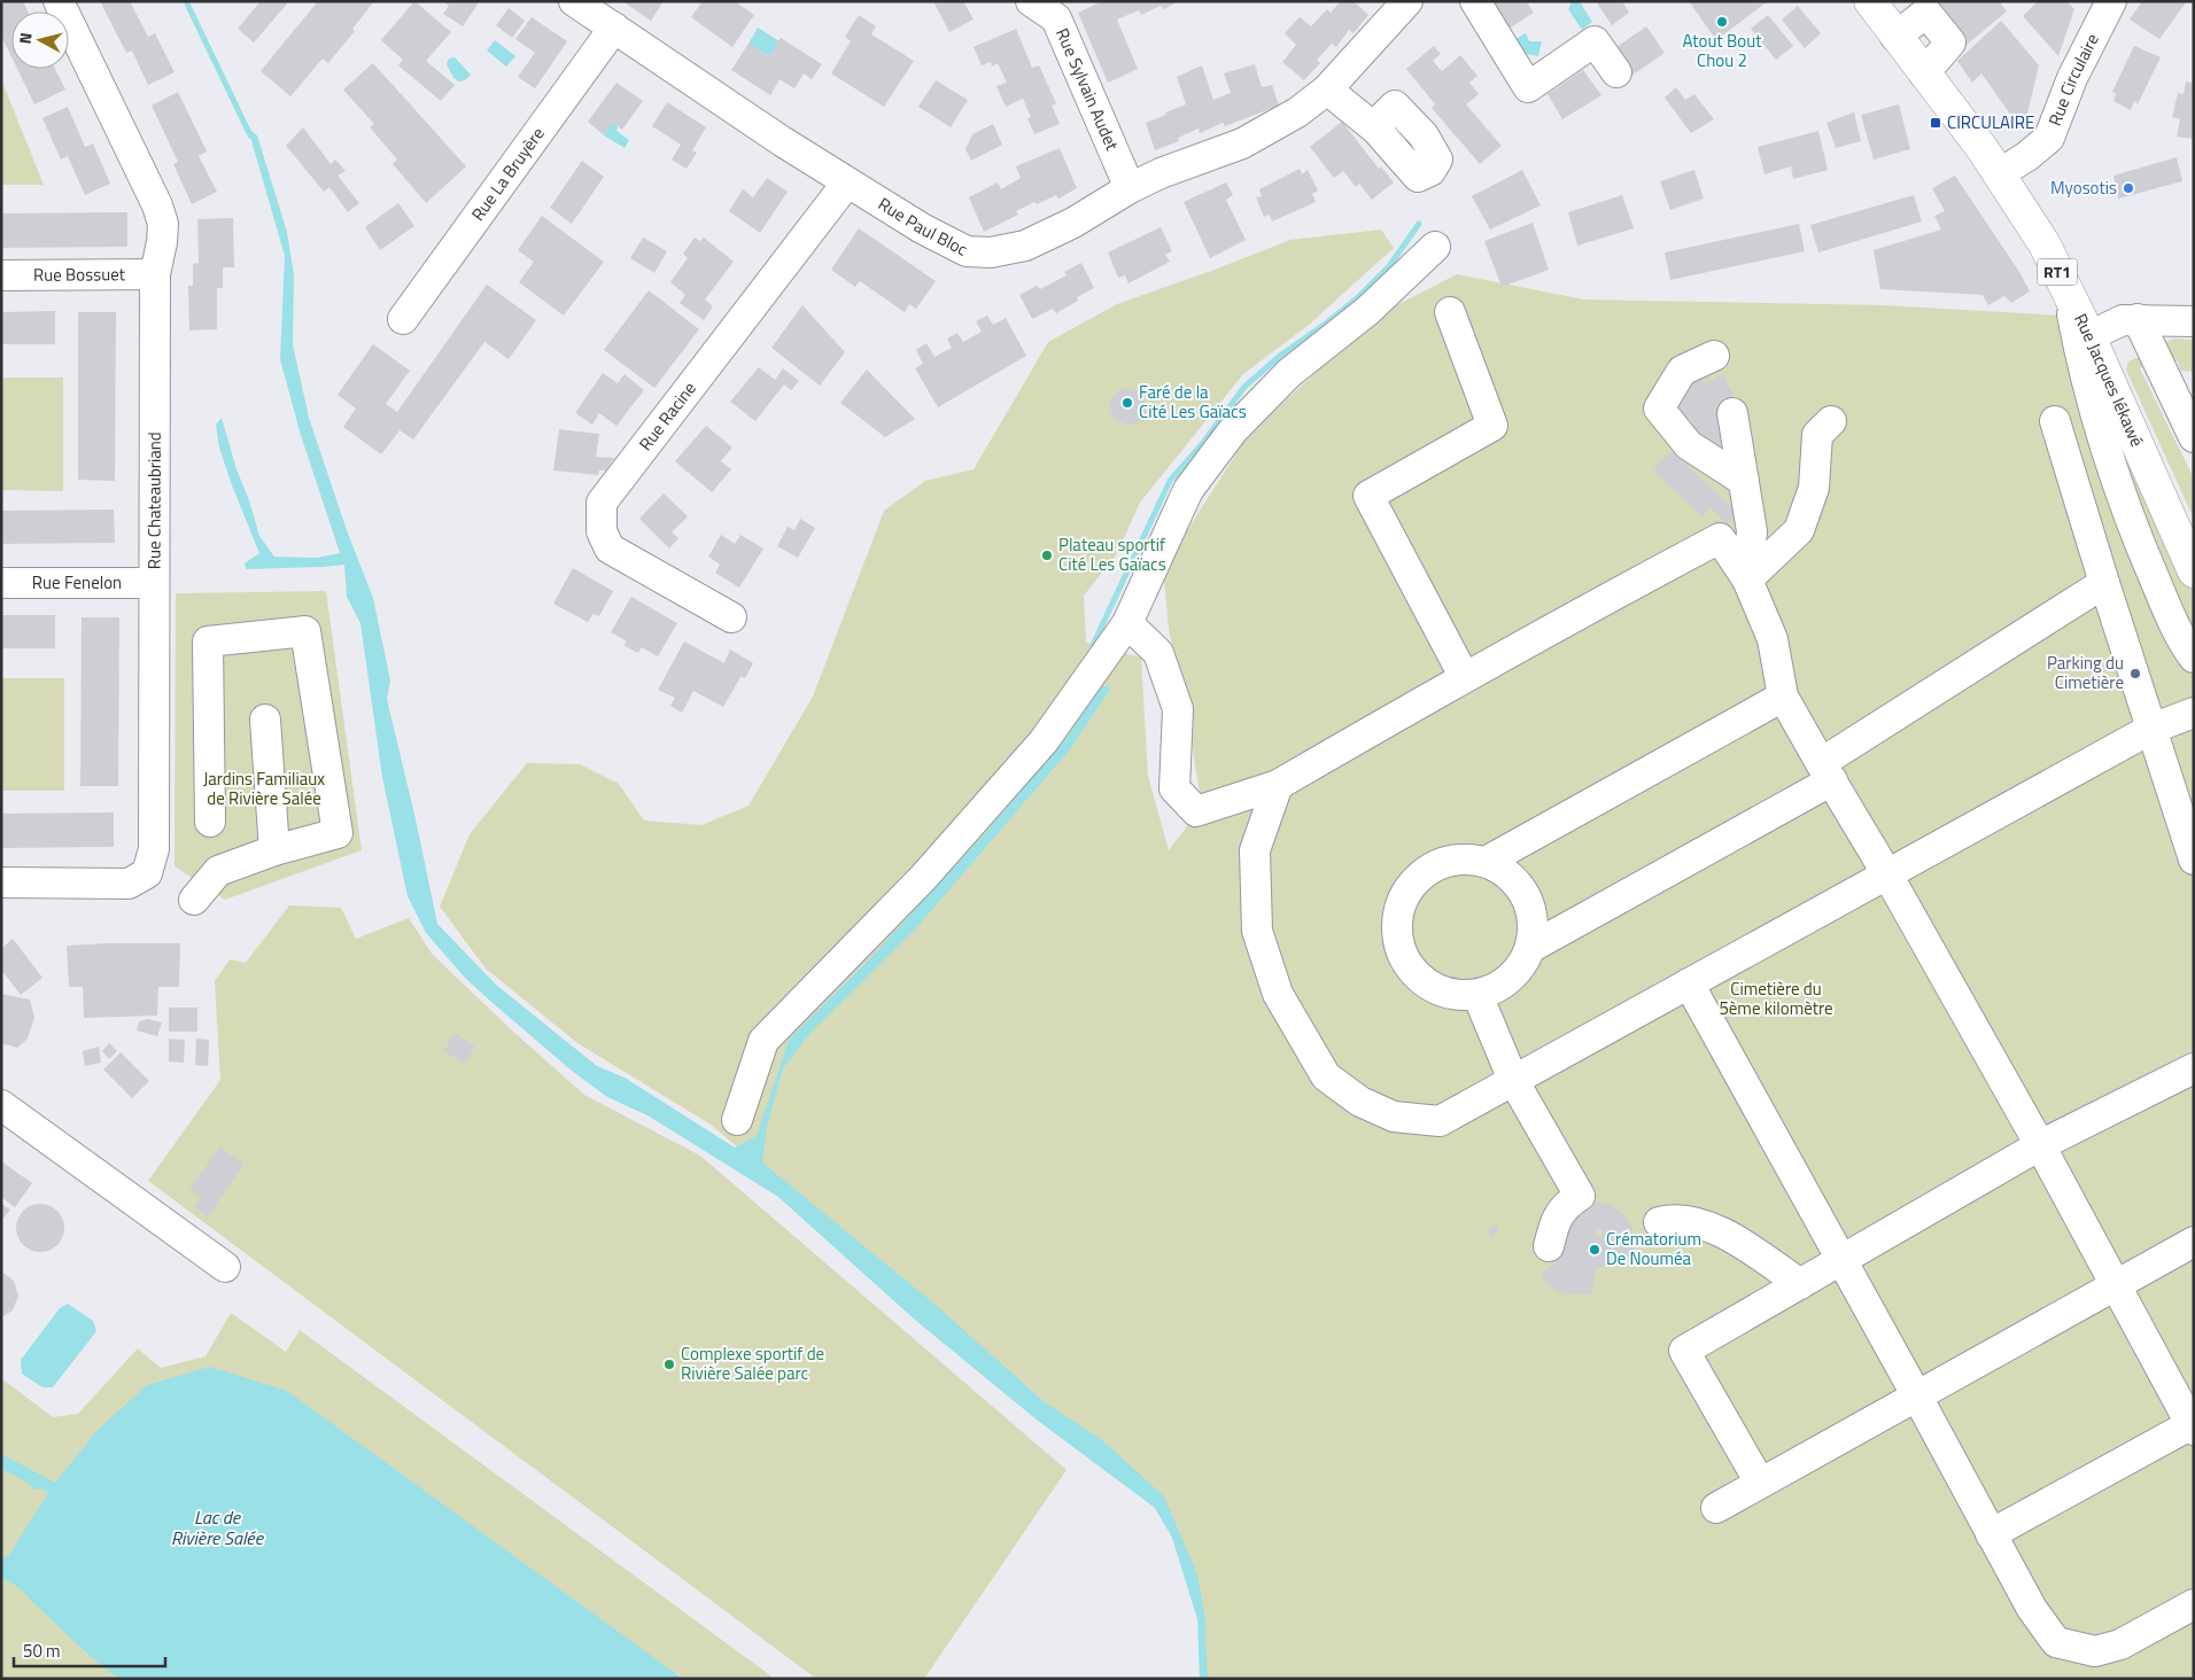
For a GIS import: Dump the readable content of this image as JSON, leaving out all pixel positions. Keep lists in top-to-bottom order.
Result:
{
  "streets": {
    "main road": ["RT1", "Rue Jacques Iékawé"],
    "street": [
      "Rue Circulaire",
      "Rue Sylvain Audet",
      "Rue La Bruyère",
      "Rue Paul Bloc",
      "Rue Bossuet",
      "Rue Racine",
      "Rue Chateaubriand",
      "Rue Fenelon"
    ]
  },
  "crossings": [
    ["Rue Circulaire", "Rue Jacques Iékawé"],
    ["Rue Sylvain Audet", "Rue Paul Bloc"],
    ["Rue La Bruyère", "Rue Paul Bloc"],
    ["Rue Paul Bloc", "Rue Racine"],
    ["Rue Bossuet", "Rue Chateaubriand"],
    ["Rue Chateaubriand", "Rue Fenelon"]
  ],
  "water": ["Lac de Rivière Salée"],
  "parks": ["Jardins Familiaux de Rivière Salée", "Cimetière du 5ème kilomètre"],
  "places": {
    "other": [
      "Atout Bout Chou 2",
      "Myosotis",
      "Faré de la Cité Les Gaïacs",
      "Plateau sportif Cité Les Gaïacs",
      "Parking du Cimetière",
      "Crématorium De Nouméa",
      "Complexe sportif de Rivière Salée parc"
    ],
    "transit": ["CIRCULAIRE"]
  },
  "scale_bar": "50 m",
  "north": "left"
}
